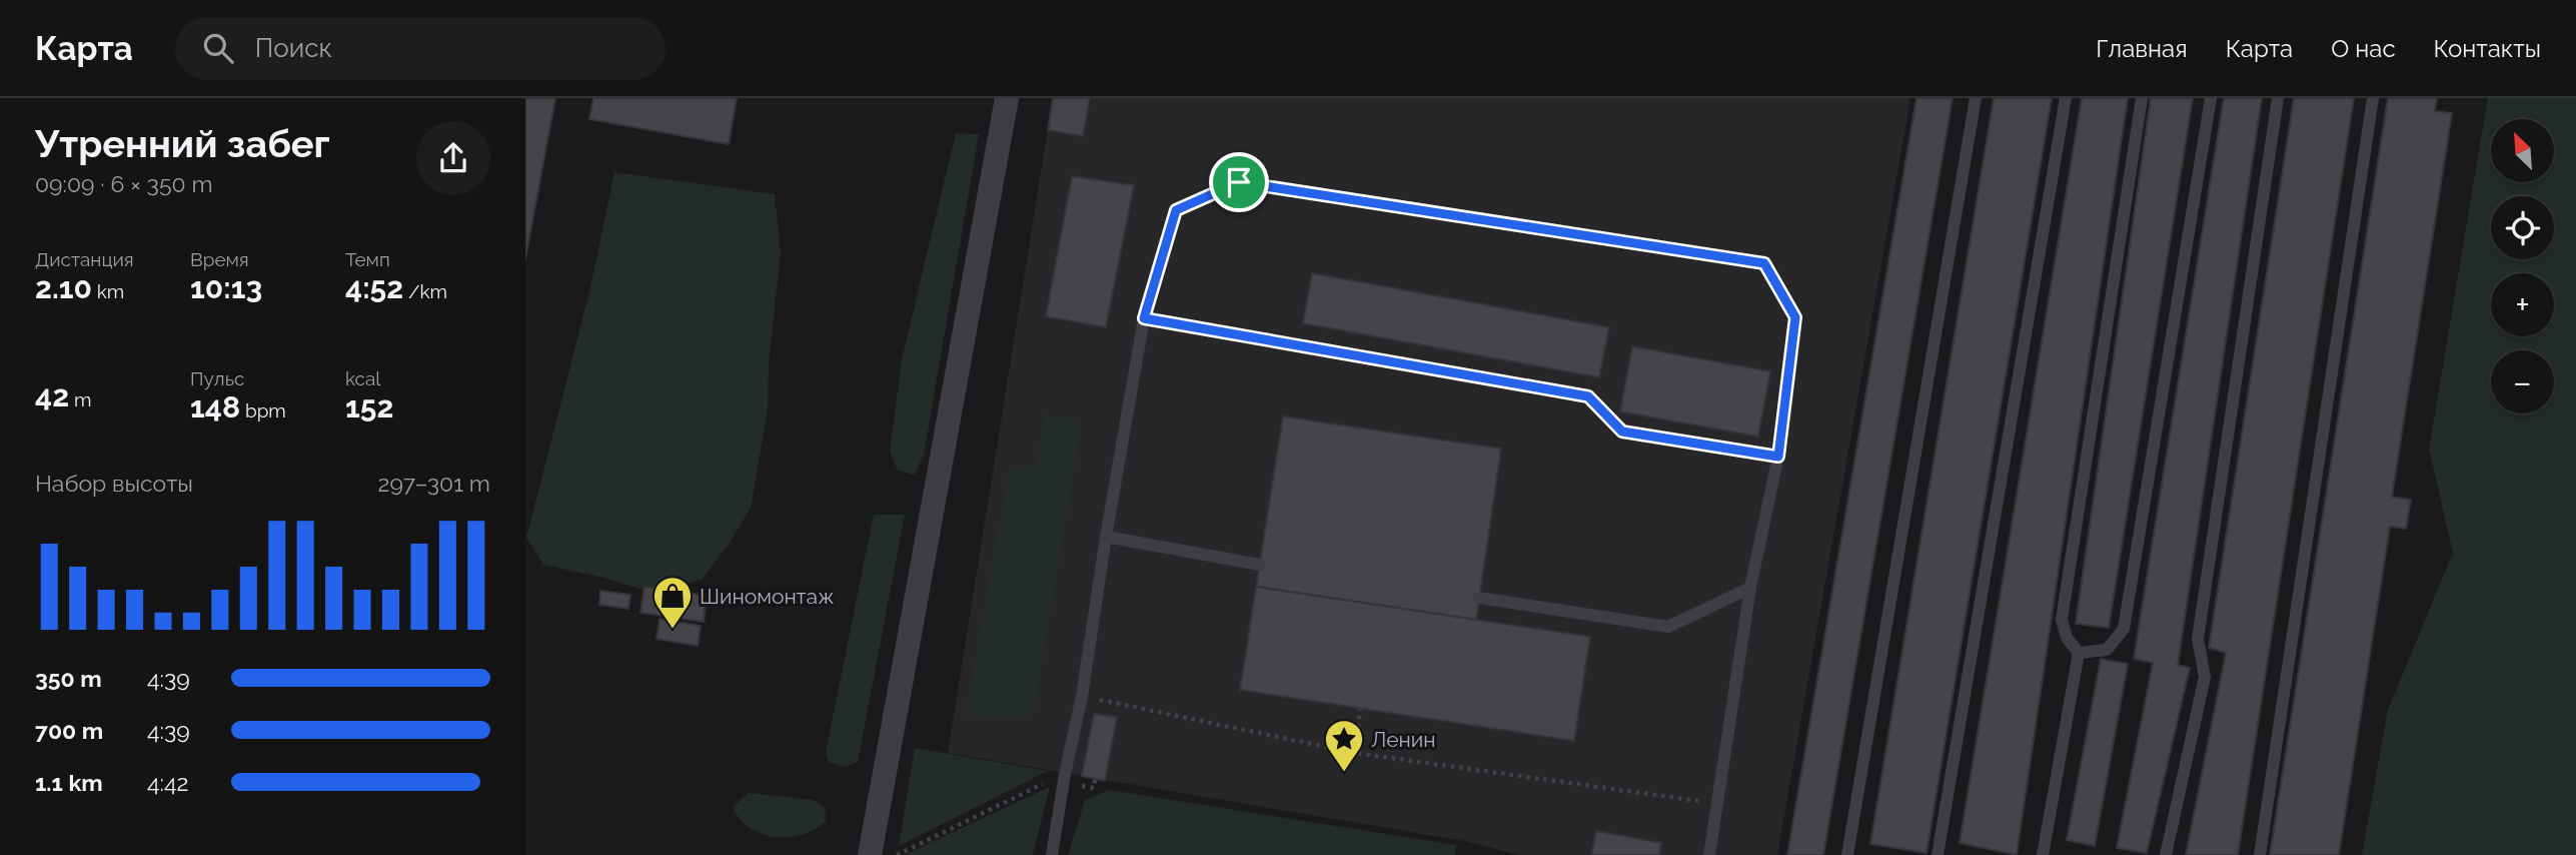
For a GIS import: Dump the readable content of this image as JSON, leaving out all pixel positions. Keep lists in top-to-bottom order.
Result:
{
  "places": {
    "shop": ["Шиномонтаж"],
    "place": ["Ленин"]
  },
  "north": "top left",
  "page": {
    "header": "Карта",
    "search": "Поиск",
    "nav": [
      "Главная",
      "Карта",
      "О нас",
      "Контакты"
    ],
    "heading": ["Утренний забег", "09:09 · 6 × 350 m"],
    "map_buttons": ["+", "−"],
    "stats": [
      ["Дистанция", "2.10 km"],
      ["Время", "10:13"],
      ["Темп", "4:52 /km"],
      ["42 m"],
      ["Пульс", "148 bpm"],
      ["kcal", "152"]
    ],
    "chart": ["Набор высоты", "297–301 m"],
    "list": [
      {
        "name": "350 m",
        "note": "4:39"
      },
      {
        "name": "700 m",
        "note": "4:39"
      },
      {
        "name": "1.1 km",
        "note": "4:42"
      }
    ]
  }
}
